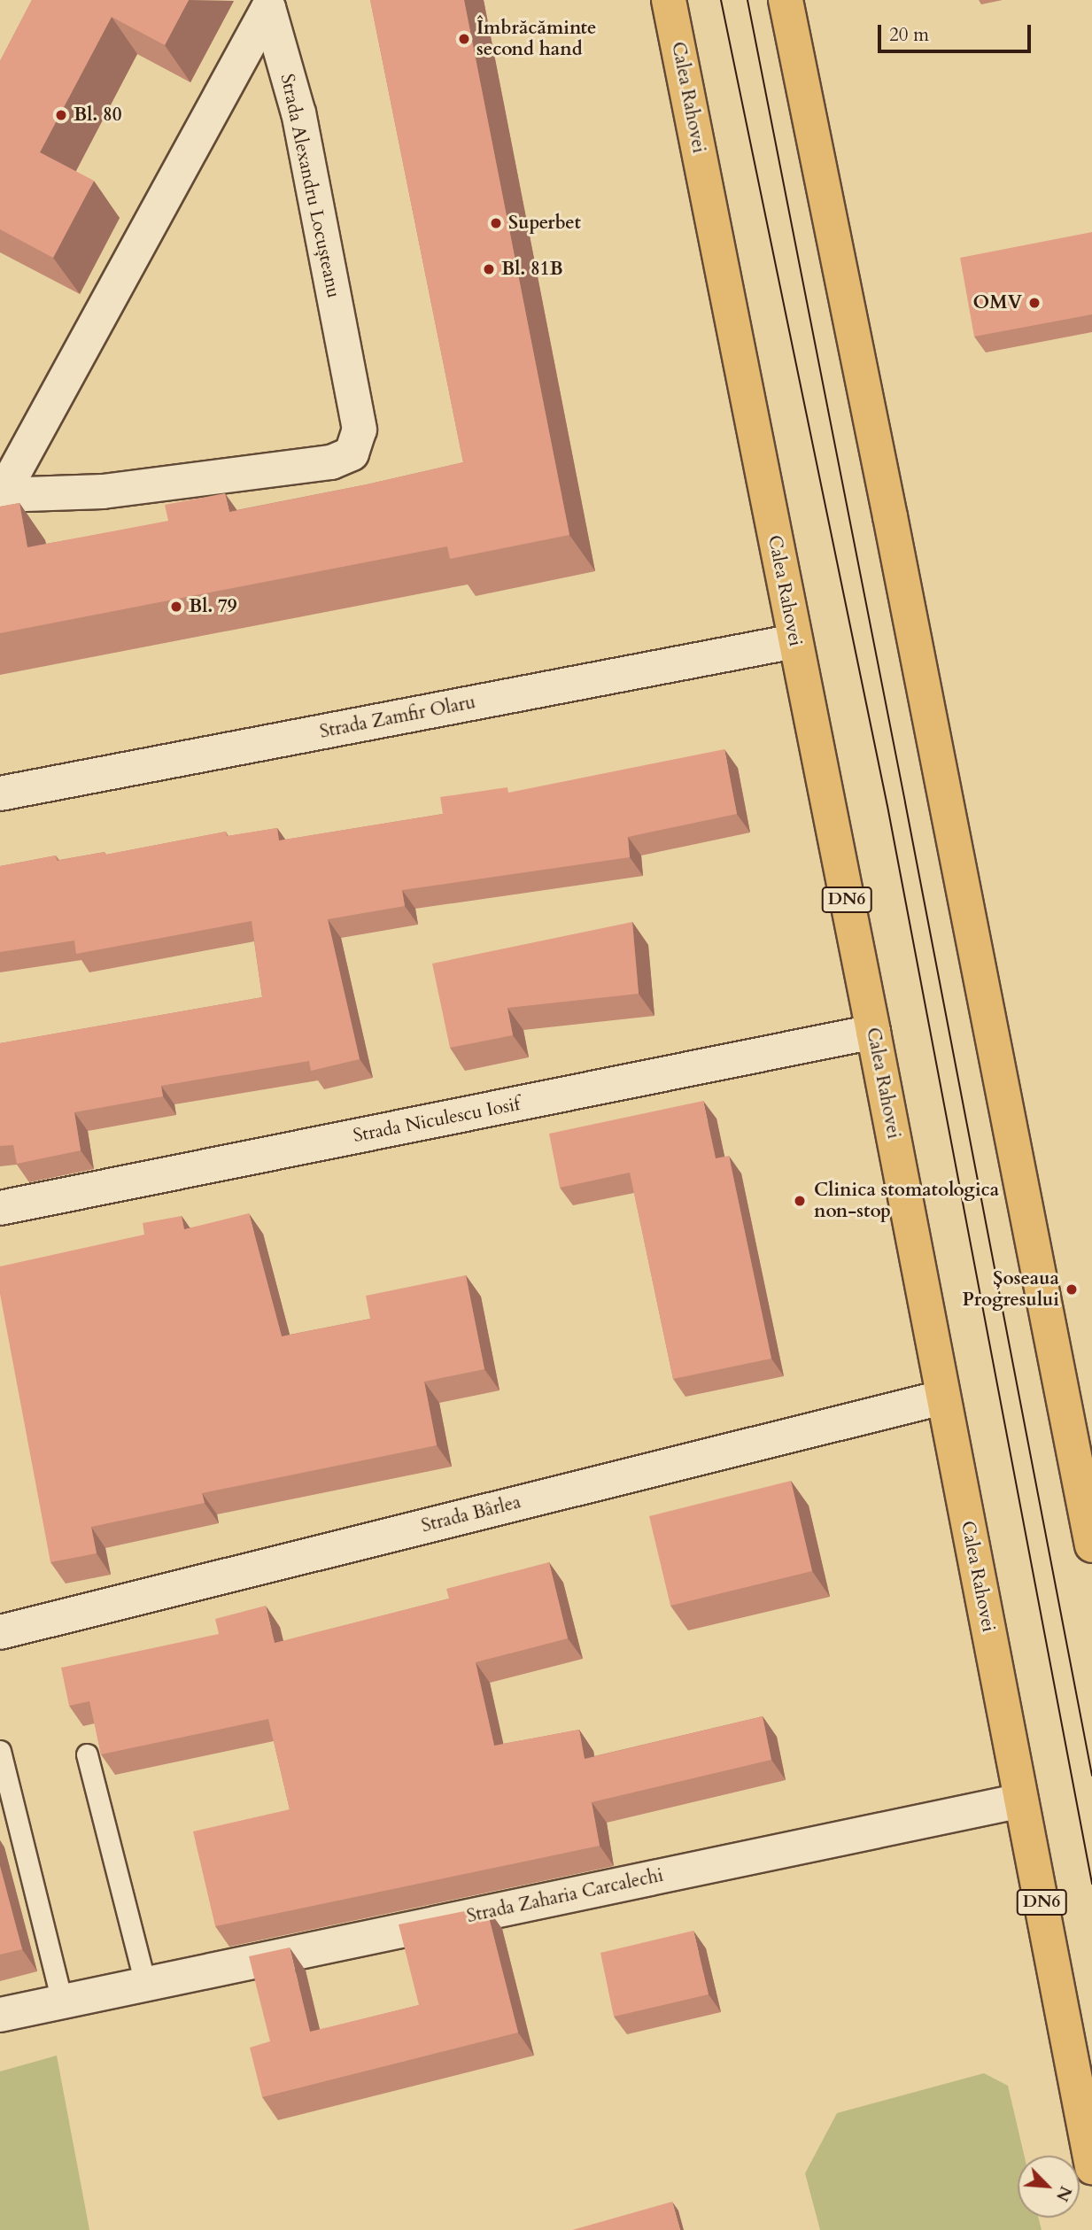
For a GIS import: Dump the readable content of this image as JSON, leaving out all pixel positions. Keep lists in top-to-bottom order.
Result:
{
  "streets": {
    "main road": ["Calea Rahovei", "DN6"],
    "street": [
      "Strada Alexandru Locușteanu",
      "Strada Zamfir Olaru",
      "Strada Niculescu Iosif",
      "Strada Bârlea",
      "Strada Zaharia Carcalechi"
    ]
  },
  "crossings": [
    ["Calea Rahovei", "Strada Zamfir Olaru"],
    ["Calea Rahovei", "Strada Niculescu Iosif"],
    ["Calea Rahovei", "Strada Bârlea"],
    ["Calea Rahovei", "Strada Zaharia Carcalechi"]
  ],
  "places": [
    "Îmbrăcăminte second hand",
    "Bl. 80",
    "Superbet",
    "Bl. 81B",
    "OMV",
    "Bl. 79",
    "Clinica stomatologica non-stop",
    "Șoseaua Progresului"
  ],
  "scale_bar": "20 m",
  "north": "bottom right"
}
